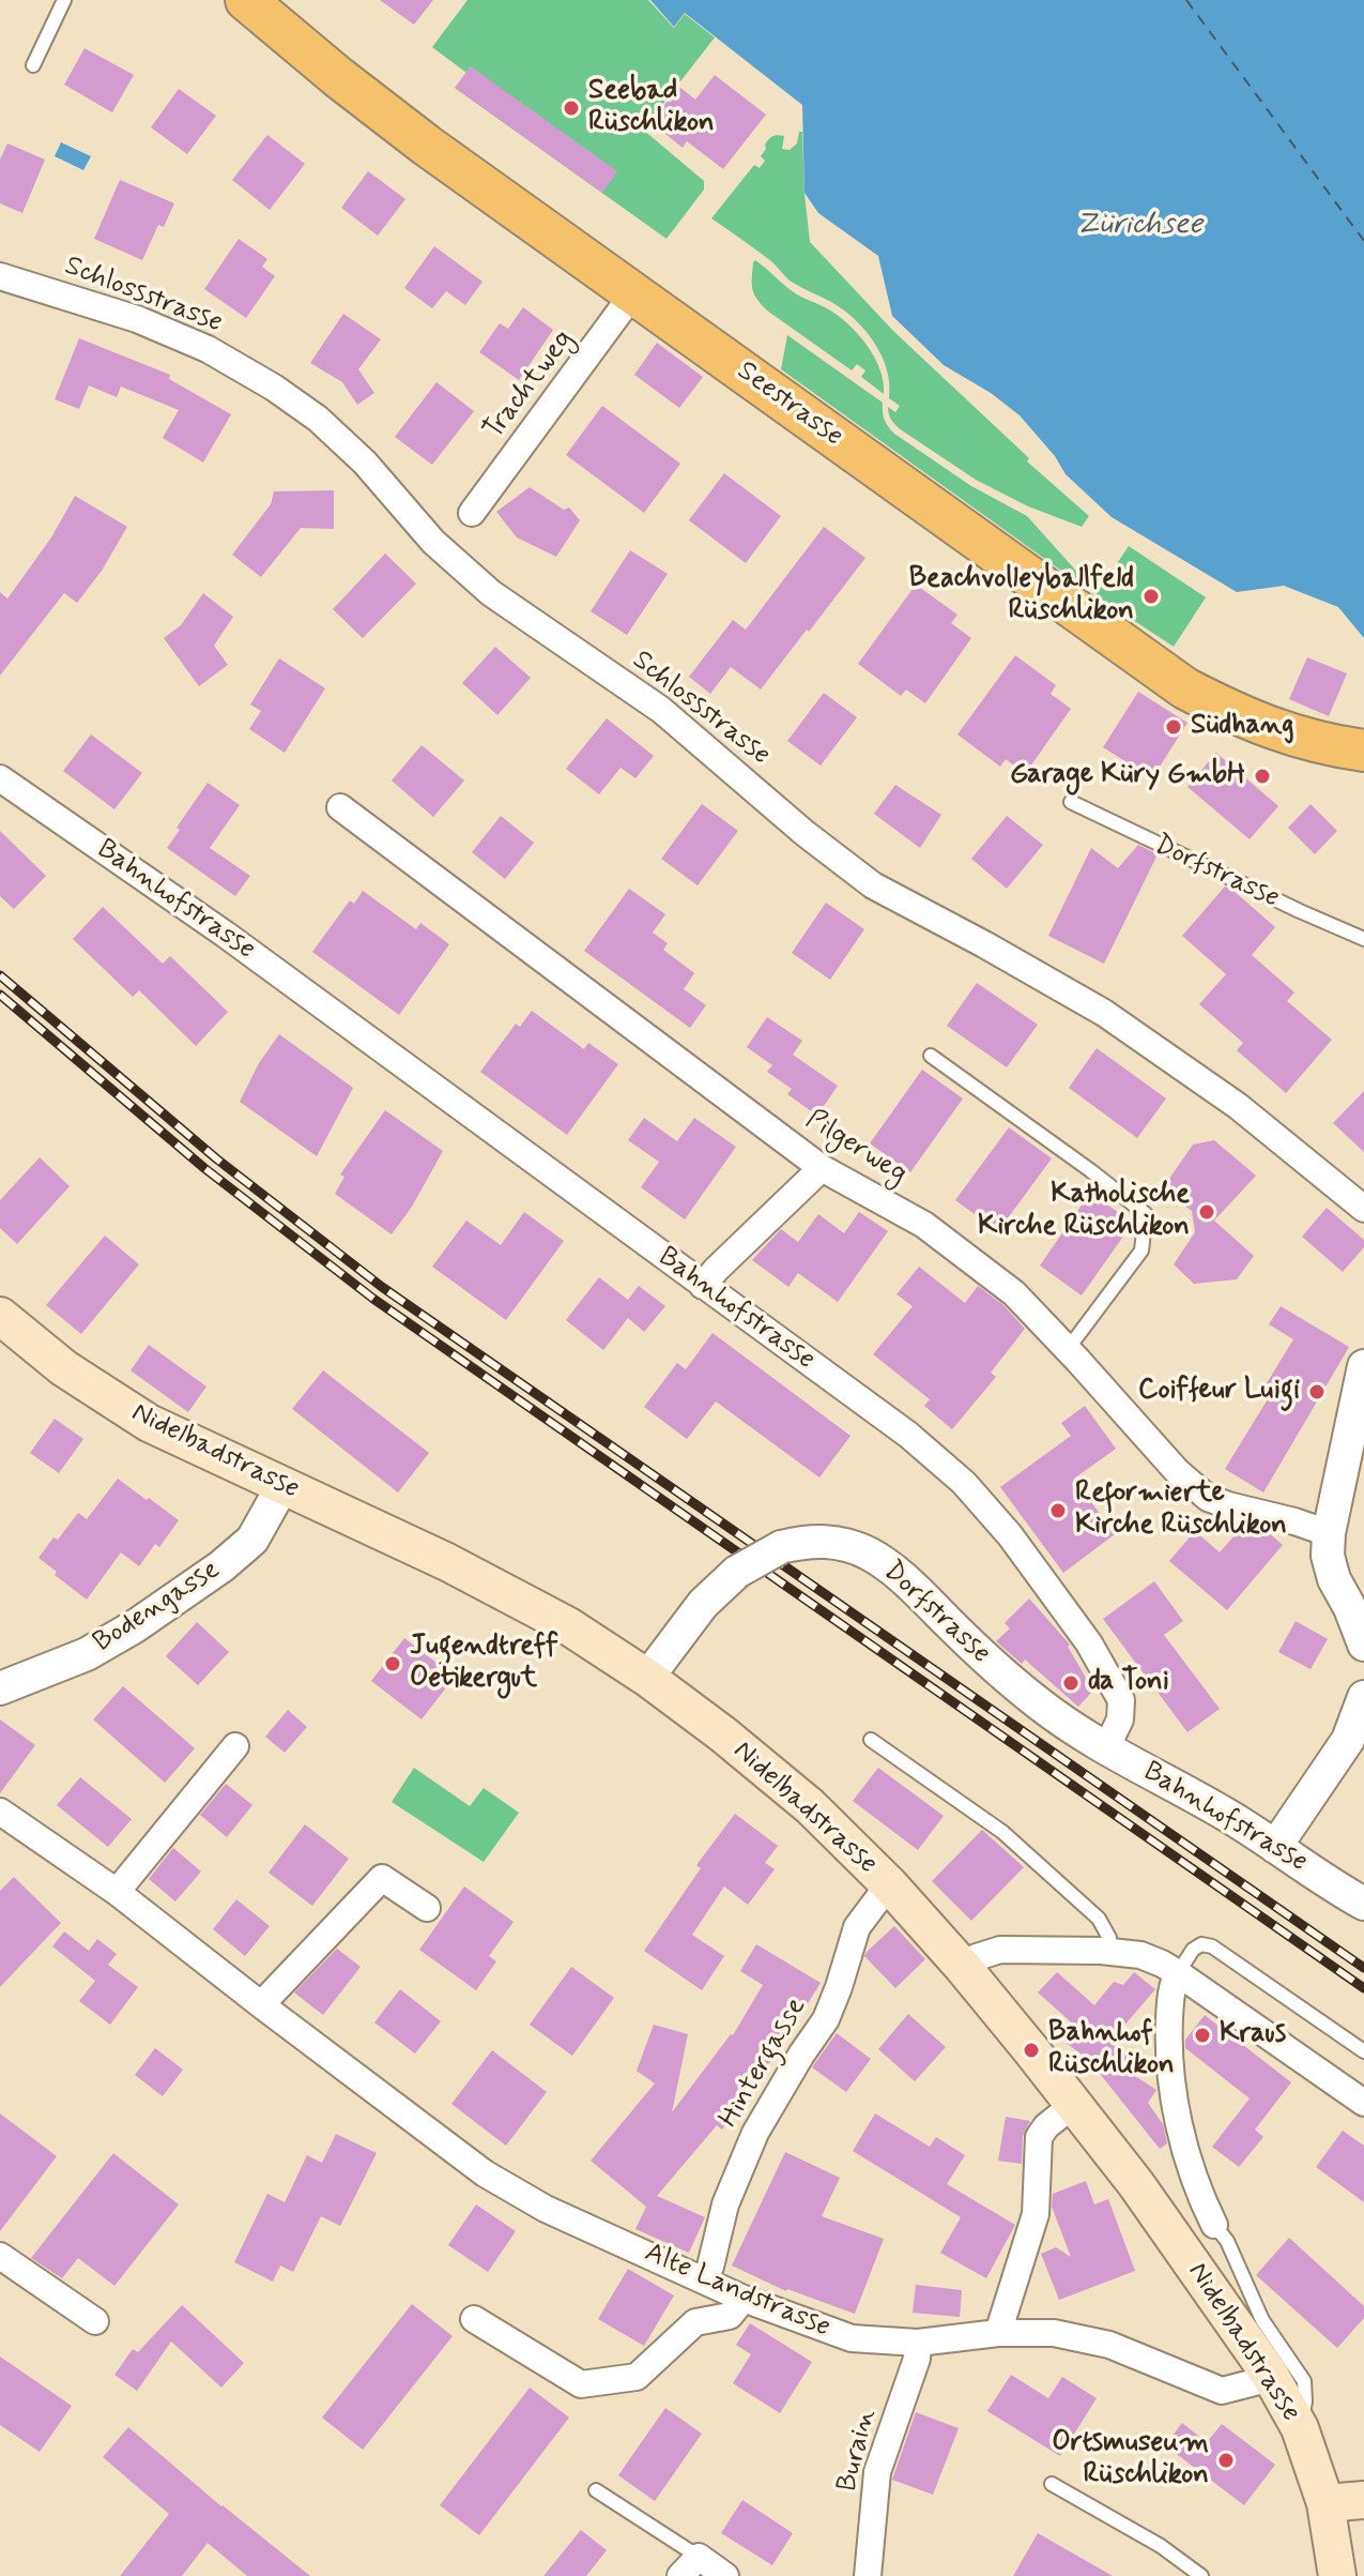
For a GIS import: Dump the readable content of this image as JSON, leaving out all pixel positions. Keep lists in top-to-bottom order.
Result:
{
  "streets": {
    "main road": ["Seestrasse", "Nidelbadstrasse"],
    "street": [
      "Schlossstrasse",
      "Trachtweg",
      "Dorfstrasse",
      "Bahnhofstrasse",
      "Pilgerweg",
      "Bodengasse",
      "Hintergasse",
      "Alte Landstrasse",
      "Burain"
    ]
  },
  "crossings": [
    ["Trachtweg", "Seestrasse"],
    ["Dorfstrasse", "Bahnhofstrasse"],
    ["Dorfstrasse", "Nidelbadstrasse"],
    ["Nidelbadstrasse", "Bodengasse"],
    ["Nidelbadstrasse", "Hintergasse"],
    ["Nidelbadstrasse", "Alte Landstrasse"],
    ["Hintergasse", "Alte Landstrasse"],
    ["Alte Landstrasse", "Burain"]
  ],
  "water": ["Zürichsee"],
  "places": [
    "Seebad Rüschlikon",
    "Beachvolleyballfeld Rüschlikon",
    "Südhang",
    "Garage Küry GmbH",
    "Katholische Kirche Rüschlikon",
    "Coiffeur Luigi",
    "Reformierte Kirche Rüschlikon",
    "Jugendtreff Oetikergut",
    "da Toni",
    "Kraus",
    "Bahnhof Rüschlikon",
    "Ortsmuseum Rüschlikon"
  ]
}
